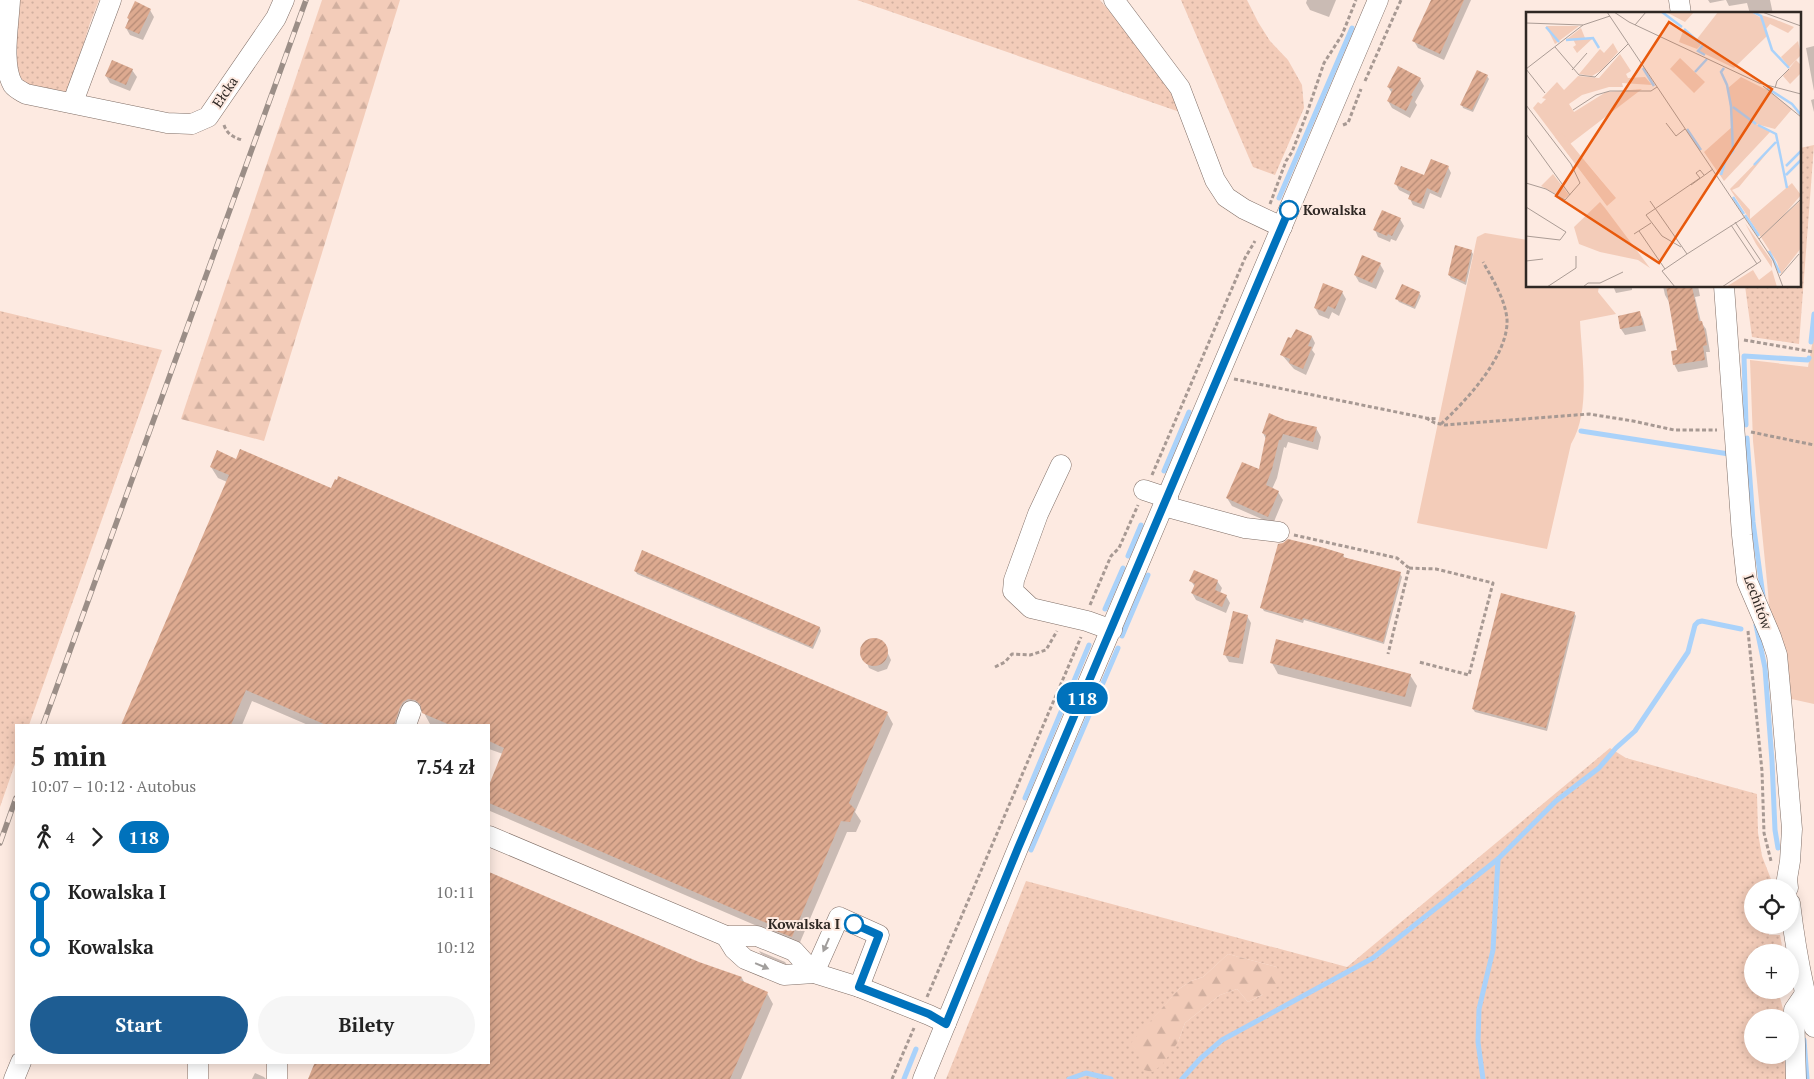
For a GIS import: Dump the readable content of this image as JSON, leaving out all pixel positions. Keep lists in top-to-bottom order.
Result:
{
  "streets": {
    "street": ["Ełcka", "Lechitów"]
  },
  "places": ["Kowalska", "Kowalska I"],
  "lines": ["bus line 118"],
  "page": {
    "on_map": "118",
    "heading": ["5 min", "10:07 – 10:12 · Autobus", "7.54 zł"],
    "legs": ["4", "118"],
    "list": [
      {
        "name": "Kowalska I",
        "value": "10:11"
      },
      {
        "name": "Kowalska",
        "value": "10:12"
      }
    ],
    "map_buttons": ["+", "−"],
    "buttons": ["Start", "Bilety"]
  }
}
